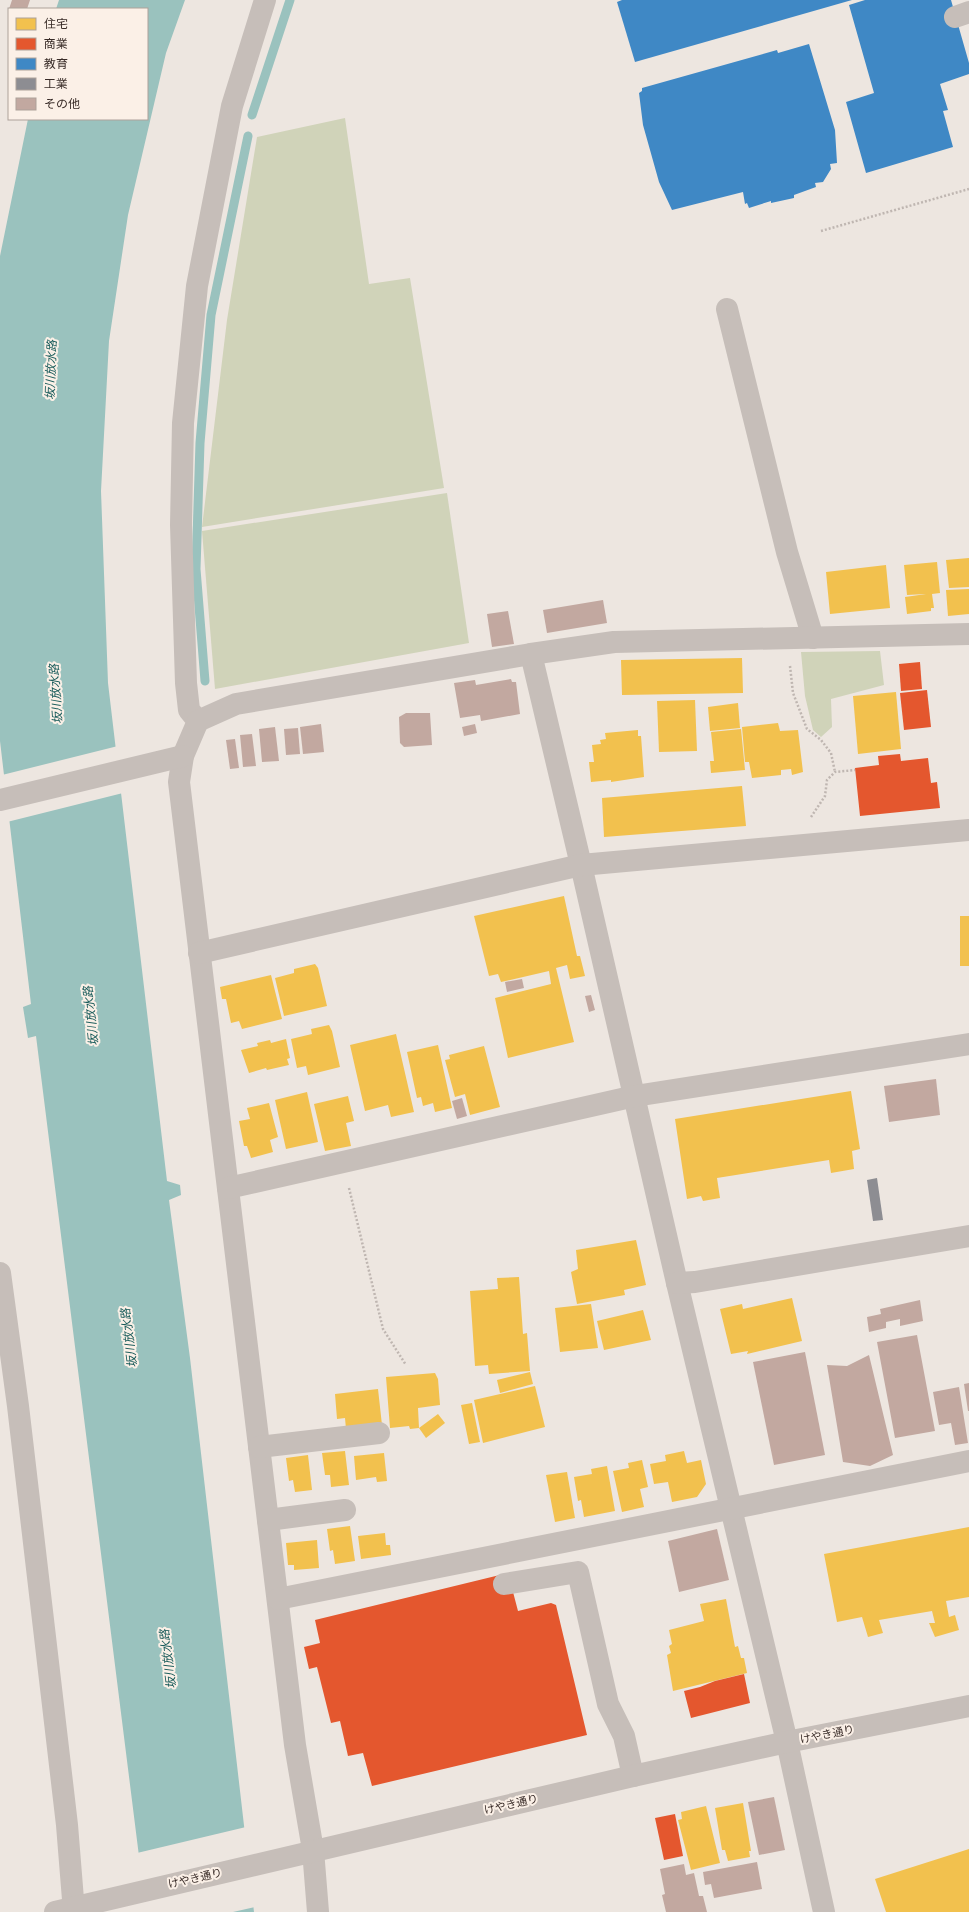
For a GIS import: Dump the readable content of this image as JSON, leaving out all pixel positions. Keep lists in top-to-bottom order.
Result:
{
  "streets": {
    "street": ["けやき通り"]
  },
  "water": ["坂川放水路"],
  "legend": [
    "住宅",
    "商業",
    "教育",
    "工業",
    "その他"
  ]
}
